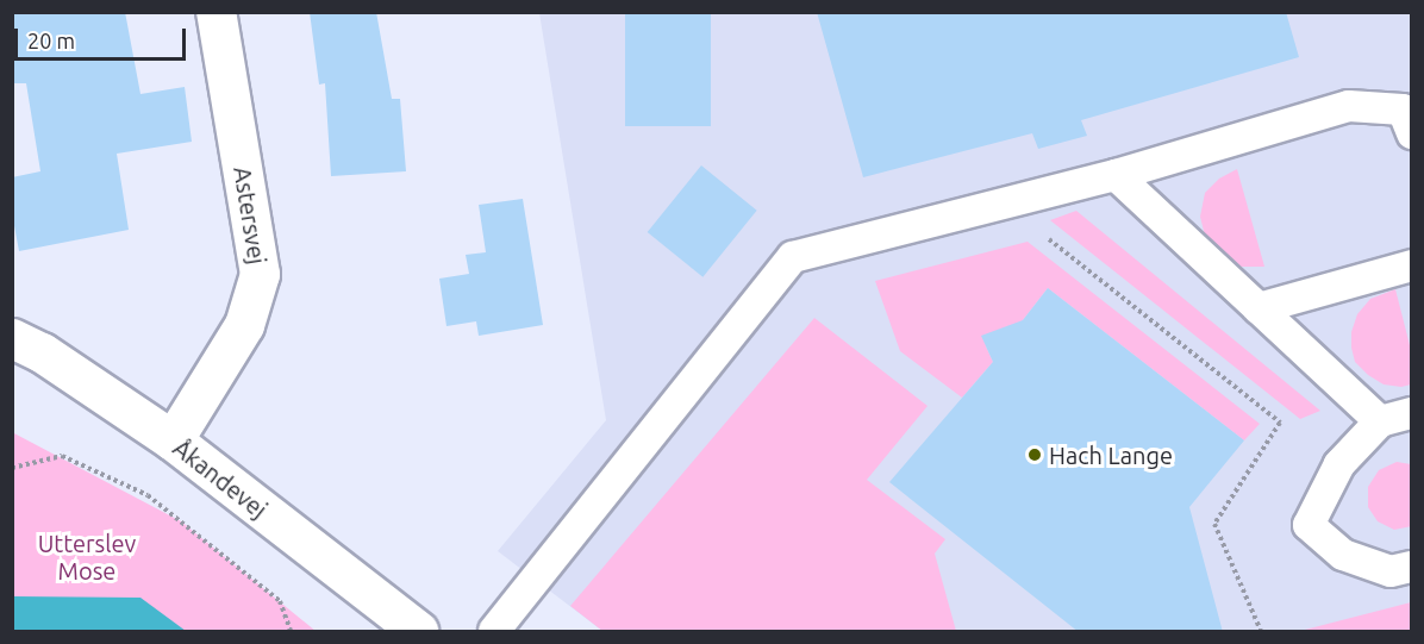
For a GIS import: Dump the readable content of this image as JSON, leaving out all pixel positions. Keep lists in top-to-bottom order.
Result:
{
  "streets": {
    "street": ["Astersvej", "Åkandevej"]
  },
  "crossings": [
    ["Astersvej", "Åkandevej"]
  ],
  "parks": ["Utterslev Mose"],
  "places": ["Hach Lange"],
  "scale_bar": "20 m"
}
